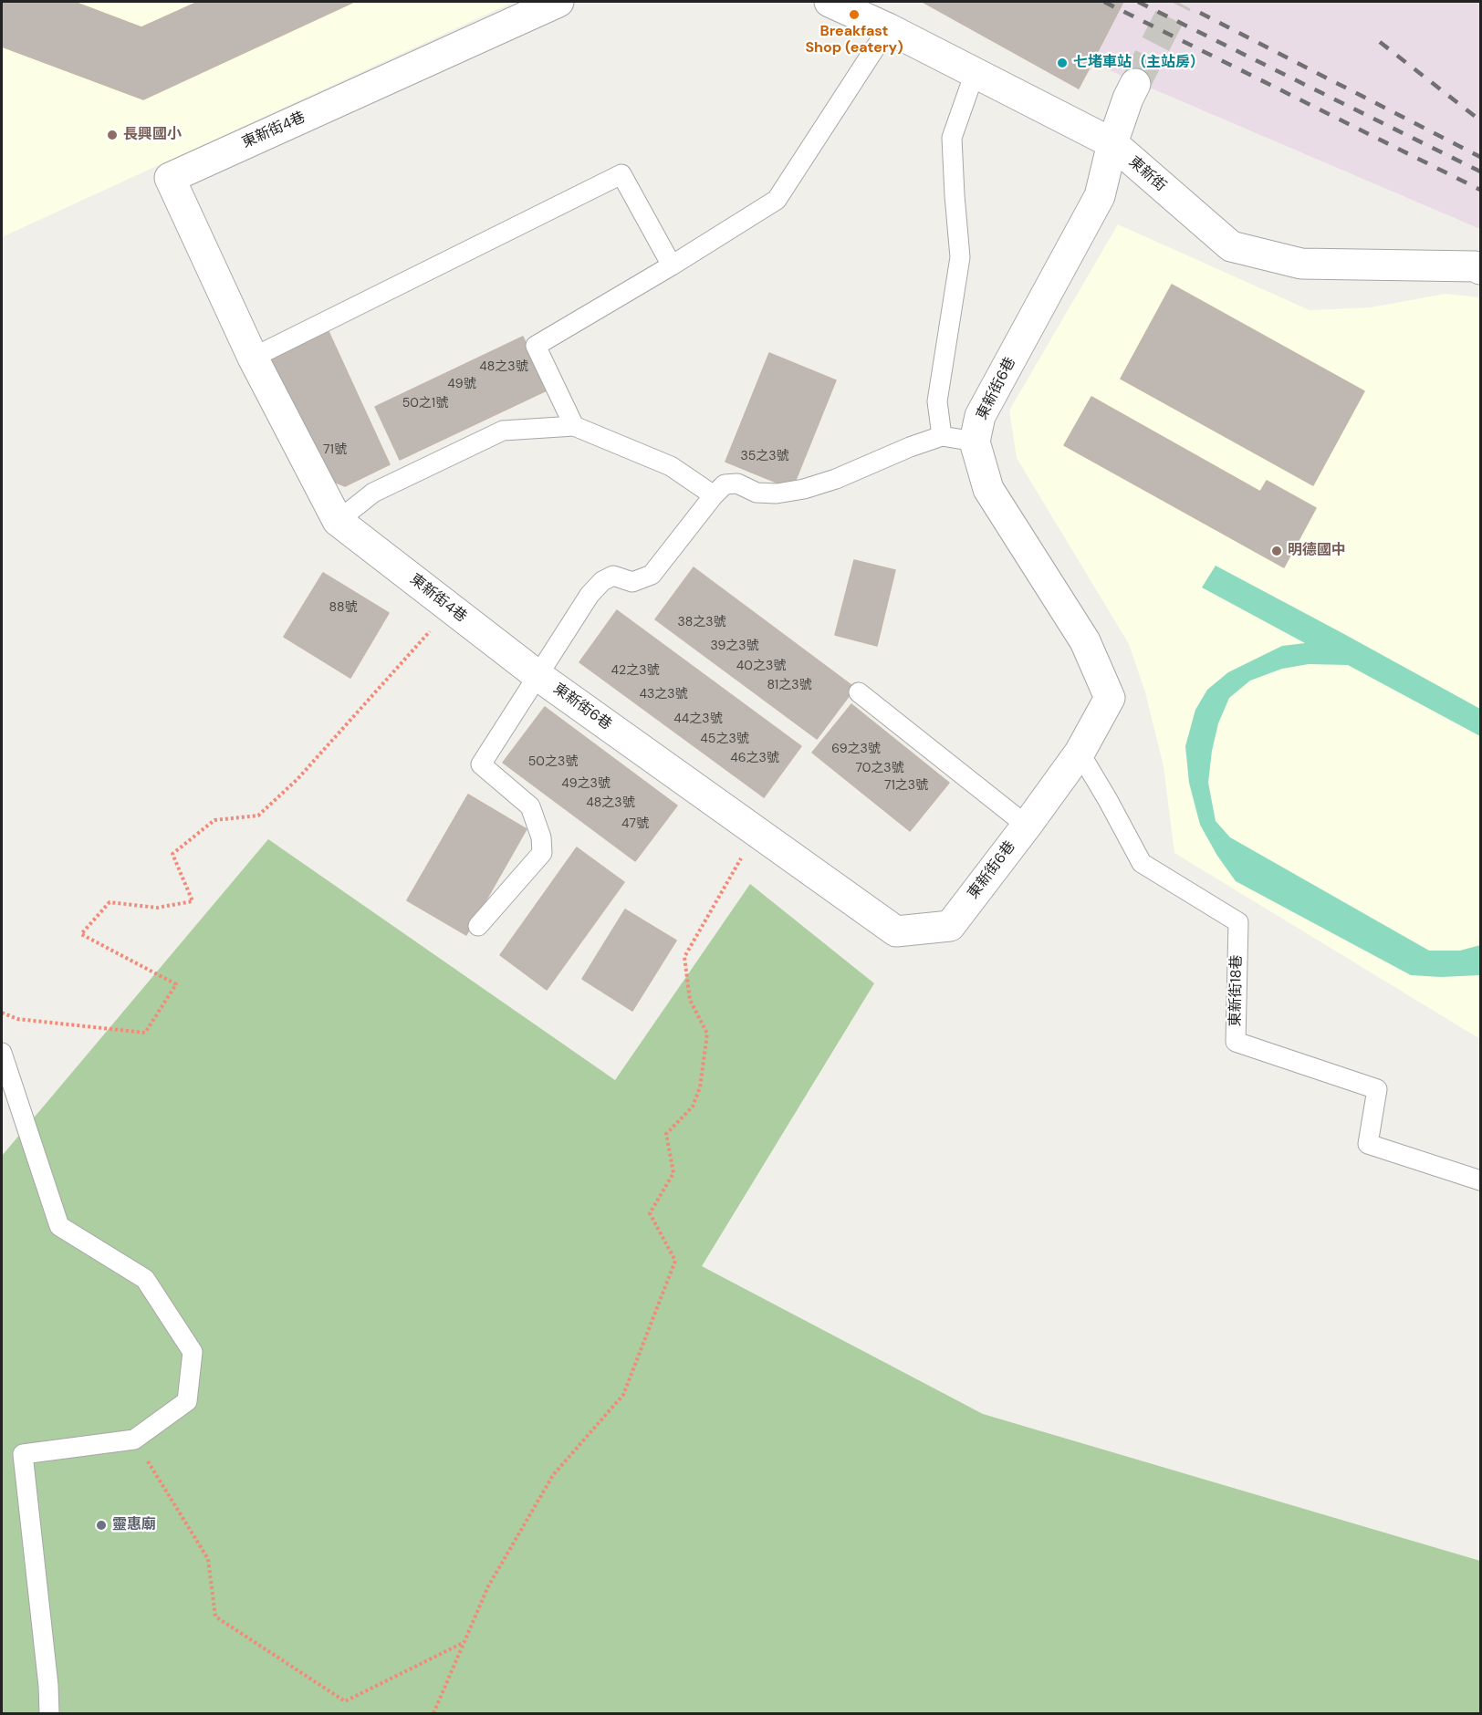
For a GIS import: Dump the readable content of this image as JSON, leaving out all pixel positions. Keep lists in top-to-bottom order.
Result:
{
  "streets": {
    "street": ["東新街4巷", "東新街", "東新街6巷"],
    "lane": ["東新街18巷"]
  },
  "crossings": [
    ["東新街4巷", "東新街6巷"],
    ["東新街", "東新街6巷"],
    ["東新街6巷", "東新街18巷"]
  ],
  "places": [
    "Breakfast Shop (eatery)",
    "七堵車站（主站房）",
    "長興國小",
    "明德國中",
    "靈惠廟"
  ],
  "house_numbers": [
    "48之3號",
    "49號",
    "50之1號",
    "71號",
    "35之3號",
    "88號",
    "38之3號",
    "39之3號",
    "40之3號",
    "42之3號",
    "81之3號",
    "43之3號",
    "44之3號",
    "45之3號",
    "69之3號",
    "46之3號",
    "50之3號",
    "70之3號",
    "49之3號",
    "71之3號",
    "48之3號",
    "47號"
  ]
}
